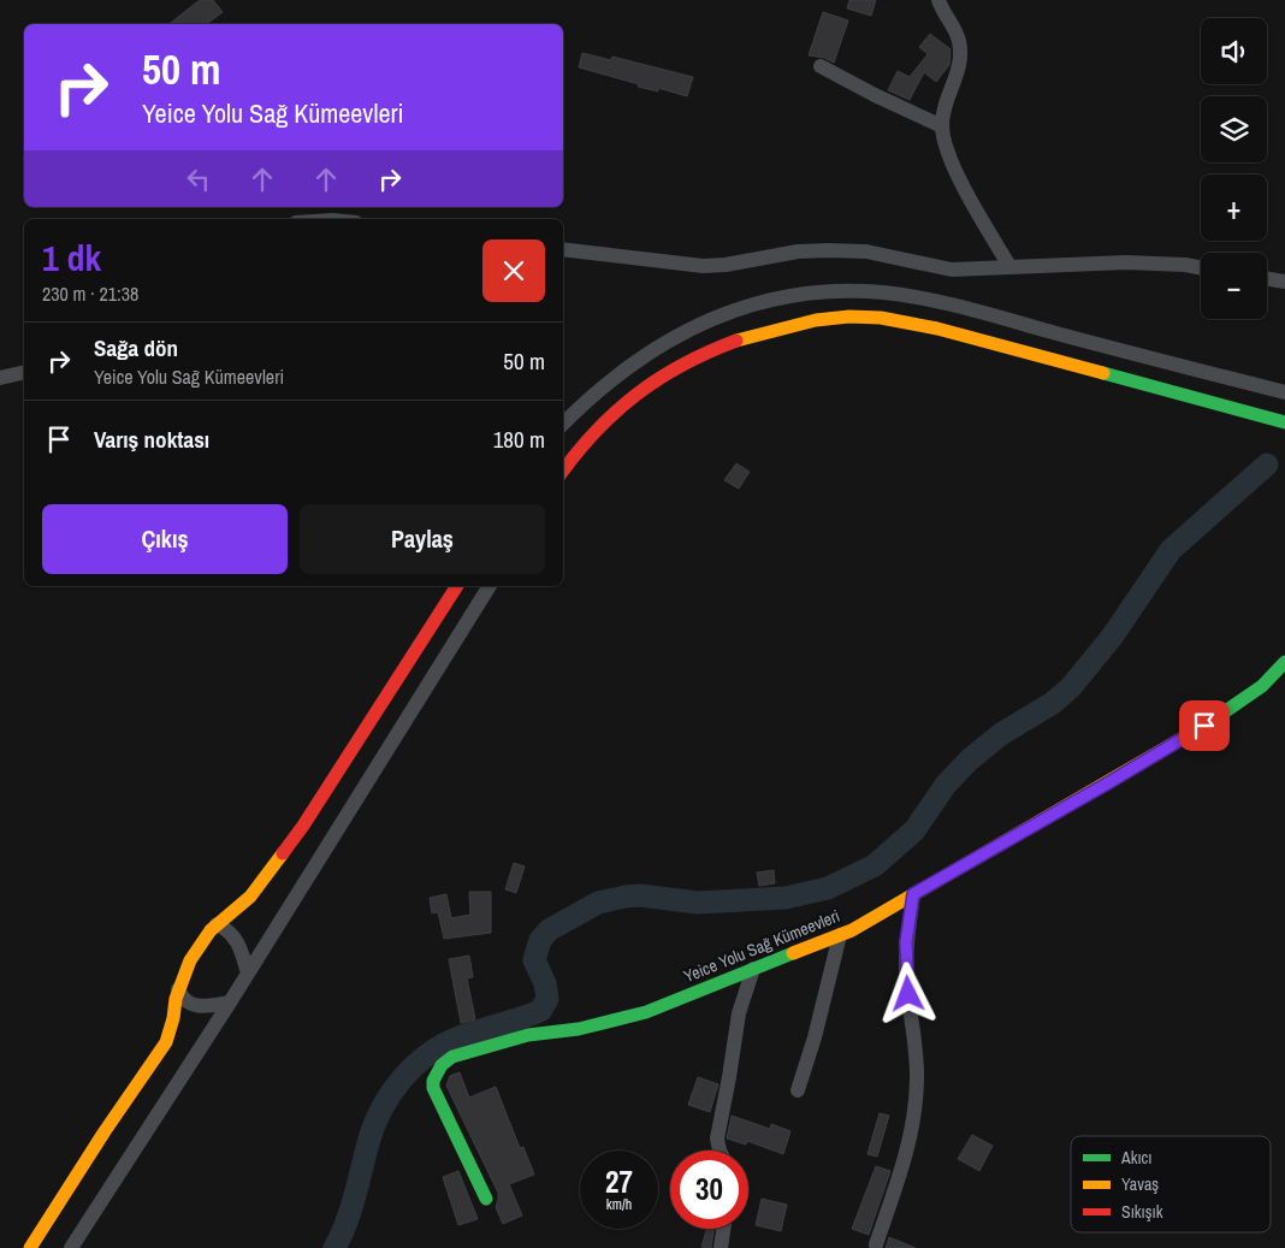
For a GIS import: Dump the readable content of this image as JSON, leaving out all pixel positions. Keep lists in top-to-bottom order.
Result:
{
  "streets": {
    "street": ["Yeice Yolu Sağ Kümeevleri"]
  },
  "legend": ["Akıcı", "Yavaş", "Sıkışık"],
  "page": {
    "map_buttons": ["+", "−"],
    "turn": ["50 m", "Yeice Yolu Sağ Kümeevleri"],
    "heading": ["1 dk", "230 m · 21:38"],
    "list": [
      {
        "name": "Sağa dön",
        "note": "Yeice Yolu Sağ Kümeevleri",
        "value": "50 m"
      },
      {
        "name": "Varış noktası",
        "value": "180 m"
      }
    ],
    "buttons": ["Çıkış", "Paylaş"],
    "speed": "27 km/h",
    "limit": "30"
  }
}
